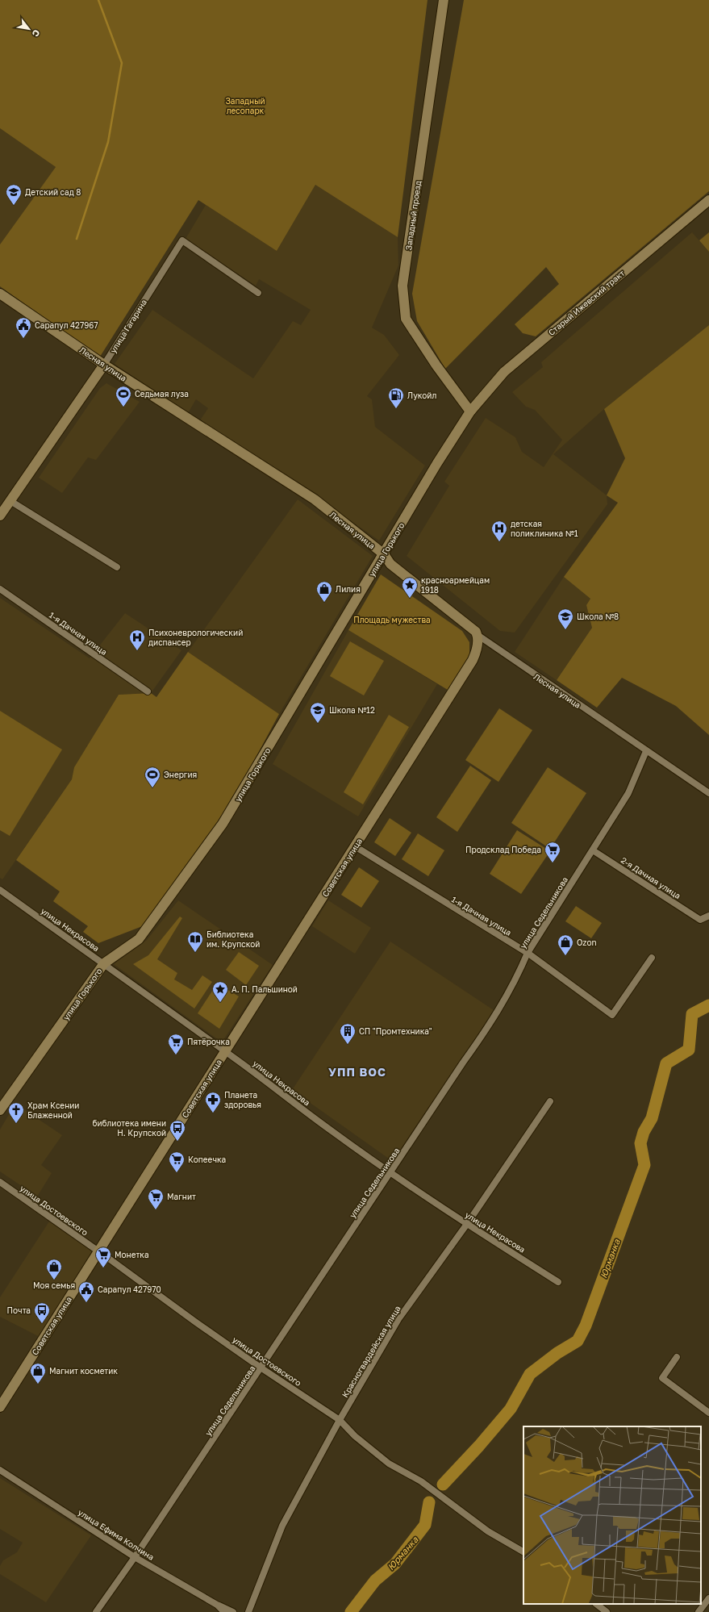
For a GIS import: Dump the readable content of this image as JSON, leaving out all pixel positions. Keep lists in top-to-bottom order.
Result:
{
  "streets": {
    "street": [
      "Западный проезд",
      "Старый Ижевский тракт",
      "улица Гагарина",
      "Лесная улица",
      "улица Горького",
      "1-я Дачная улица",
      "Советская улица",
      "2-я Дачная улица",
      "улица Седельникова",
      "улица Некрасова",
      "улица Достоевского",
      "Красногвардейская улица",
      "улица Ефима Колчина"
    ]
  },
  "crossings": [
    ["Западный проезд", "Старый Ижевский тракт"],
    ["Западный проезд", "улица Горького"],
    ["Старый Ижевский тракт", "улица Горького"],
    ["улица Гагарина", "Лесная улица"],
    ["Лесная улица", "улица Горького"],
    ["Лесная улица", "Советская улица"],
    ["Лесная улица", "улица Седельникова"],
    ["улица Горького", "улица Некрасова"],
    ["1-я Дачная улица", "Советская улица"],
    ["1-я Дачная улица", "улица Седельникова"],
    ["Советская улица", "улица Некрасова"],
    ["Советская улица", "улица Достоевского"],
    ["2-я Дачная улица", "улица Седельникова"],
    ["улица Седельникова", "улица Некрасова"],
    ["улица Седельникова", "улица Достоевского"],
    ["улица Седельникова", "улица Ефима Колчина"],
    ["улица Некрасова", "Красногвардейская улица"],
    ["улица Достоевского", "Красногвардейская улица"]
  ],
  "districts": ["УПП ВОС"],
  "water": ["Юрманка"],
  "parks": ["Западный лесопарк", "Площадь мужества"],
  "places": {
    "school or university": ["Детский сад 8", "Школа №8", "Школа №12"],
    "public building": ["Сарапул 427967", "Сарапул 427970"],
    "sports": ["Седьмая луза", "Энергия"],
    "fuel station": ["Лукойл"],
    "hospital": ["детская поликлиника №1", "Психоневрологический диспансер"],
    "place": ["красноармейцам 1918", "А. П. Пальшиной"],
    "shop": [
      "Лилия",
      "Ozon",
      "Моя семья",
      "Магнит косметик"
    ],
    "supermarket": [
      "Продсклад Победа",
      "Пятёрочка",
      "Копеечка",
      "Магнит",
      "Монетка"
    ],
    "library": ["Библиотека им. Крупской"],
    "building": ["СП \"Промтехника\""],
    "pharmacy": ["Планета здоровья"],
    "church": ["Храм Ксении Блаженной"],
    "bus stop": ["библиотека имени Н. Крупской", "Почта"]
  },
  "north": "bottom right"
}
